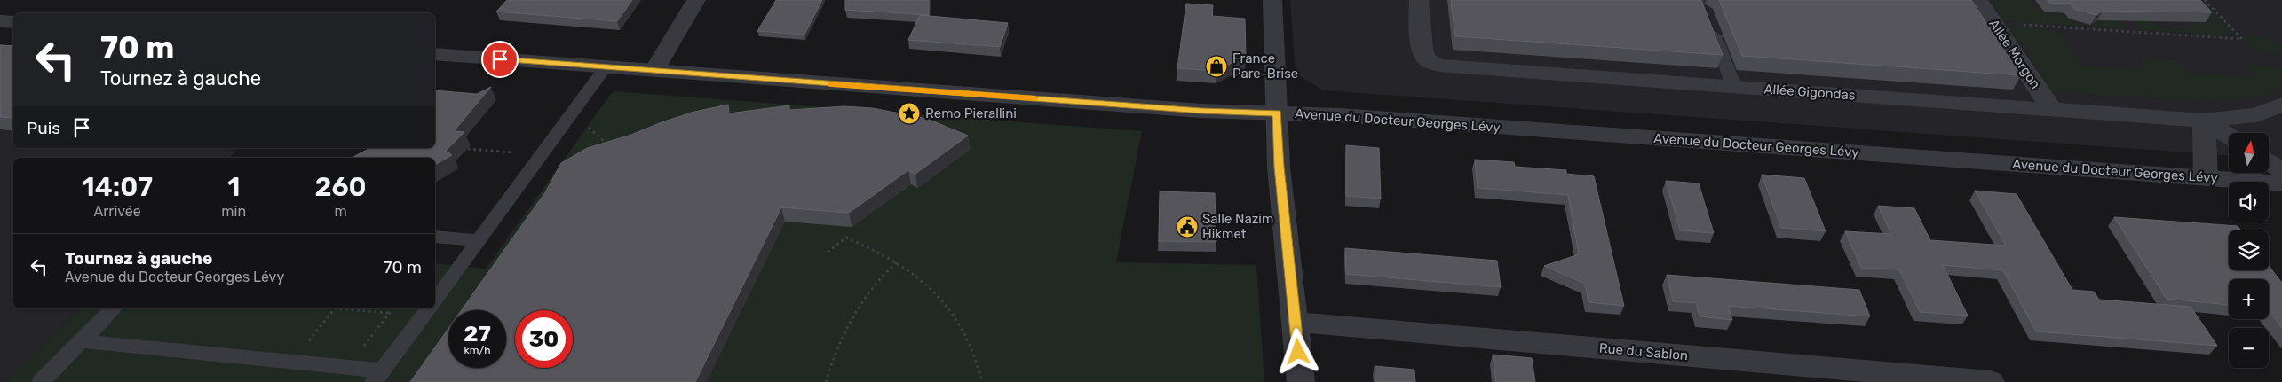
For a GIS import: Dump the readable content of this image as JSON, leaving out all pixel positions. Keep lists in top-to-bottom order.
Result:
{
  "streets": {
    "street": [
      "Allée Morgon",
      "Allée Gigondas",
      "Avenue du Docteur Georges Lévy",
      "Rue du Sablon"
    ]
  },
  "crossings": [
    ["Allée Morgon", "Allée Gigondas"]
  ],
  "places": {
    "shop": ["France Pare-Brise"],
    "place": ["Remo Pierallini"],
    "public building": ["Salle Nazim Hikmet"]
  },
  "north": "top",
  "page": {
    "turn": ["70 m", "Tournez à gauche"],
    "then": "Puis",
    "map_buttons": ["+", "−"],
    "eta": [
      "14:07",
      "Arrivée",
      "1",
      "min",
      "260",
      "m"
    ],
    "list": [
      {
        "name": "Tournez à gauche",
        "note": "Avenue du Docteur Georges Lévy",
        "value": "70 m"
      }
    ],
    "speed": "27 km/h",
    "limit": "30"
  }
}
